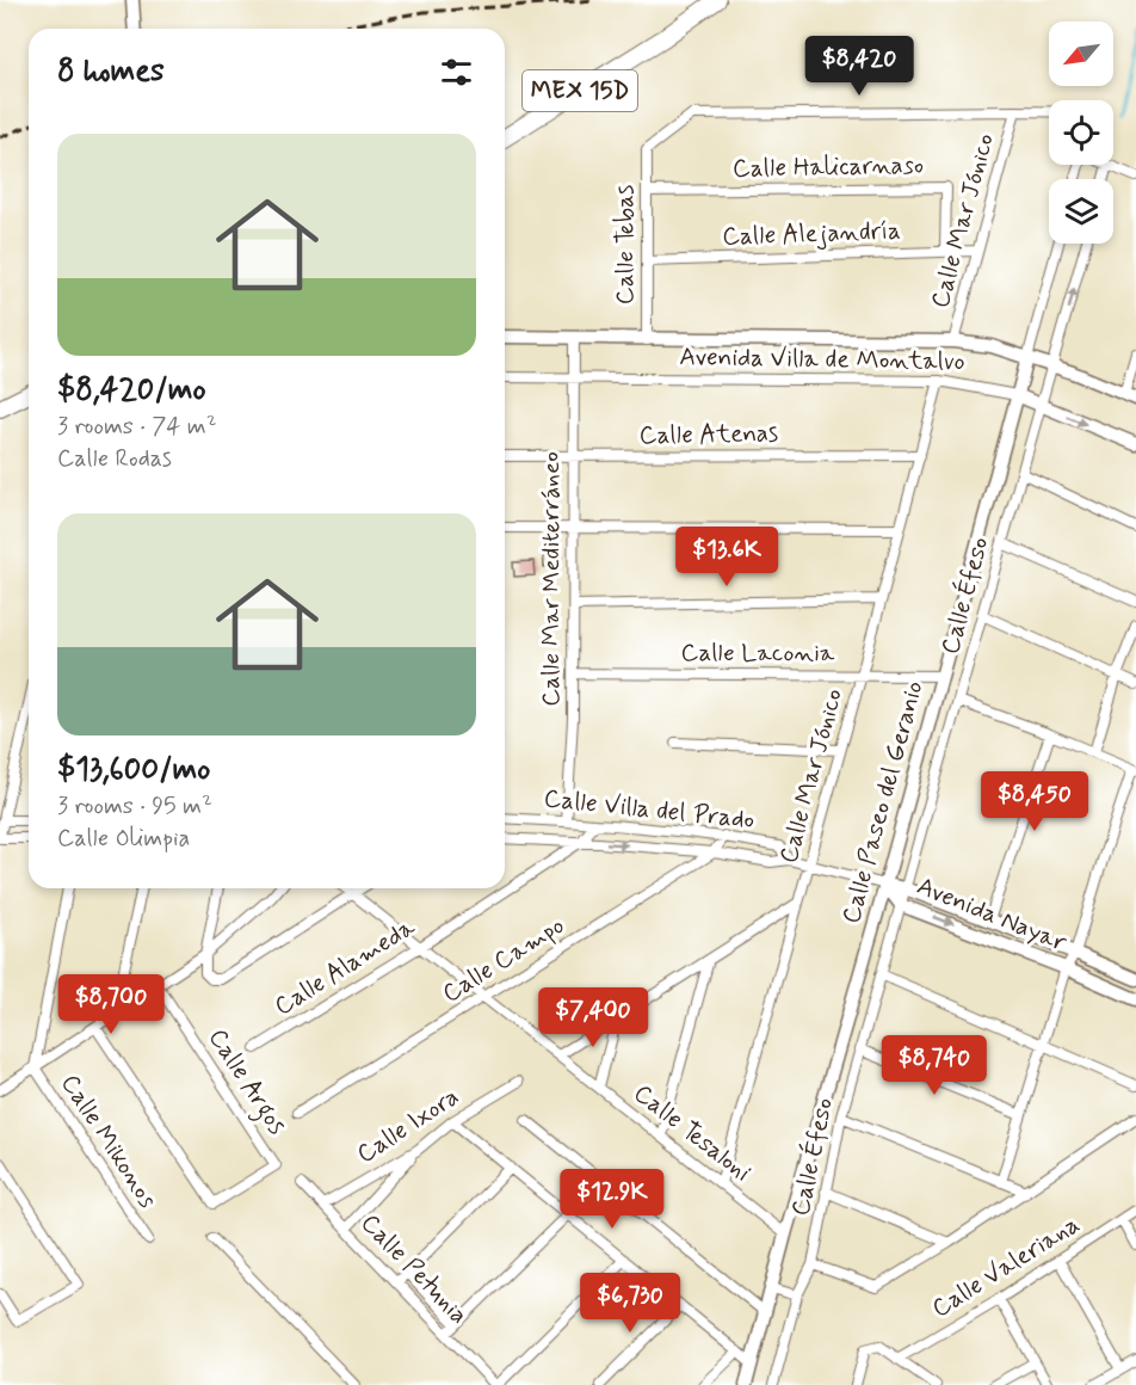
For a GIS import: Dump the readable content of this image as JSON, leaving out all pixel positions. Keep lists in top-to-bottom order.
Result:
{
  "streets": {
    "highway": ["MEX 15D"],
    "street": [
      "Calle Halicarnaso",
      "Calle Mar Jónico",
      "Calle Alejandría",
      "Calle Tebas",
      "Avenida Villa de Montalvo",
      "Calle Atenas",
      "Calle Mar Mediterráneo",
      "Calle Éfeso",
      "Calle Laconia",
      "Calle Paseo del Geranio",
      "Calle Villa del Prado",
      "Avenida Nayar",
      "Calle Campo",
      "Calle Alameda",
      "Calle Argos",
      "Calle Ixora",
      "Calle Tesaloni",
      "Calle Mikonos",
      "Calle Valeriana",
      "Calle Petunia"
    ]
  },
  "crossings": [
    ["Calle Halicarnaso", "Calle Alejandría"],
    ["Calle Halicarnaso", "Calle Tebas"],
    ["Calle Mar Jónico", "Calle Alejandría"],
    ["Calle Mar Jónico", "Calle Tebas"],
    ["Calle Mar Jónico", "Avenida Villa de Montalvo"],
    ["Calle Mar Jónico", "Calle Atenas"],
    ["Calle Mar Jónico", "Calle Laconia"],
    ["Calle Mar Jónico", "Calle Villa del Prado"],
    ["Calle Mar Jónico", "Calle Tesaloni"],
    ["Calle Alejandría", "Calle Tebas"],
    ["Calle Tebas", "Avenida Villa de Montalvo"],
    ["Avenida Villa de Montalvo", "Calle Mar Mediterráneo"],
    ["Avenida Villa de Montalvo", "Calle Éfeso"],
    ["Avenida Villa de Montalvo", "Calle Paseo del Geranio"],
    ["Calle Atenas", "Calle Mar Mediterráneo"],
    ["Calle Mar Mediterráneo", "Calle Laconia"],
    ["Calle Mar Mediterráneo", "Calle Villa del Prado"],
    ["Calle Éfeso", "Avenida Nayar"],
    ["Calle Laconia", "Calle Paseo del Geranio"],
    ["Calle Paseo del Geranio", "Calle Villa del Prado"],
    ["Calle Paseo del Geranio", "Avenida Nayar"],
    ["Calle Paseo del Geranio", "Calle Tesaloni"],
    ["Calle Villa del Prado", "Avenida Nayar"],
    ["Calle Villa del Prado", "Calle Campo"],
    ["Calle Villa del Prado", "Calle Alameda"],
    ["Calle Campo", "Calle Tesaloni"],
    ["Calle Alameda", "Calle Tesaloni"],
    ["Calle Ixora", "Calle Petunia"]
  ],
  "north": "bottom left",
  "page": {
    "heading": "8 homes",
    "price": [
      "$8,420",
      "$13.6K",
      "$8,450",
      "$8,700",
      "$7,400",
      "$8,740",
      "$12.9K",
      "$6,730"
    ],
    "list": [
      {
        "name": "$8,420/mo",
        "note": "3 rooms · 74 m² · Calle Rodas"
      },
      {
        "name": "$13,600/mo",
        "note": "3 rooms · 95 m² · Calle Olimpia"
      }
    ]
  }
}
